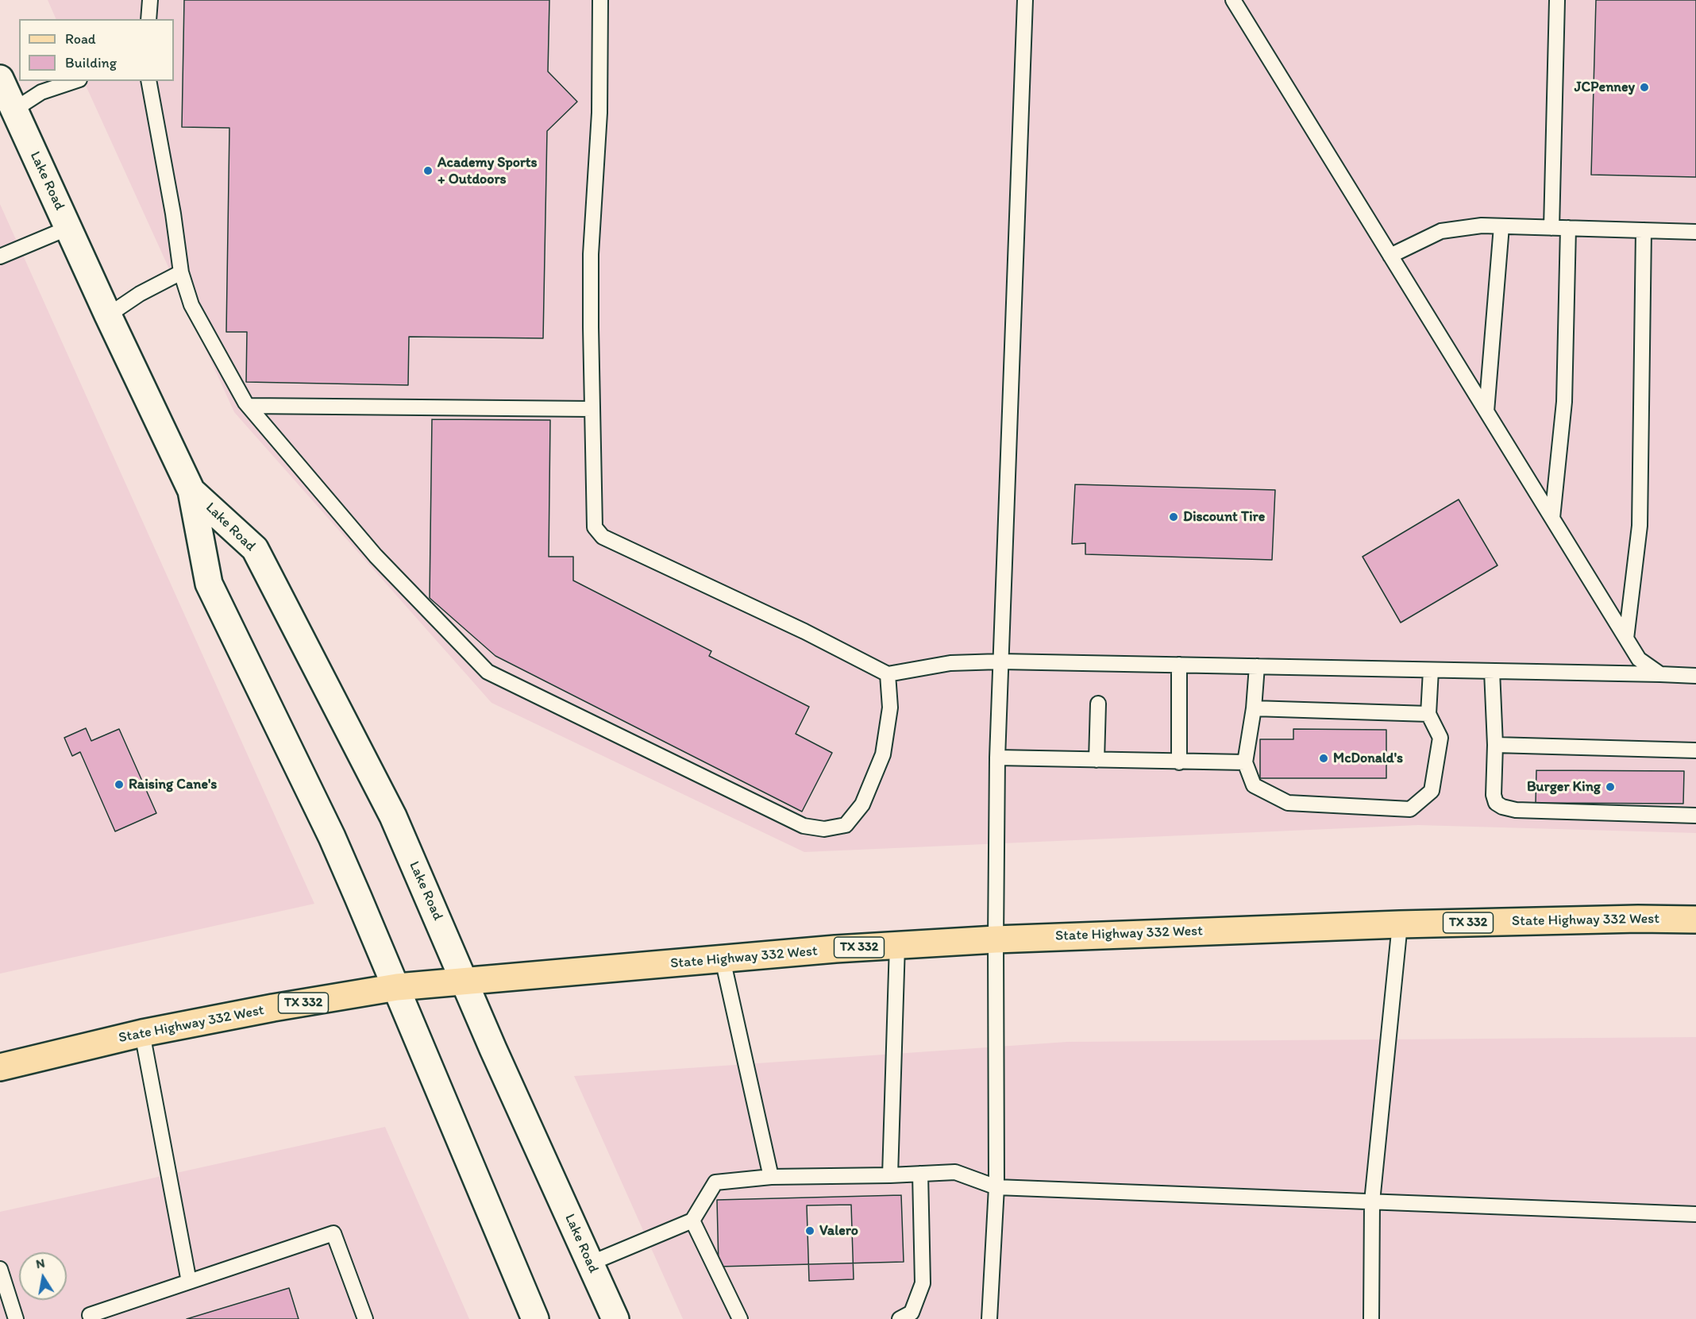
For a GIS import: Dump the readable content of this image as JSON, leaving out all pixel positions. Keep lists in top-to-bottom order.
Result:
{
  "streets": {
    "main road": ["State Highway 332 West", "TX 332"],
    "street": ["Lake Road"]
  },
  "crossings": [
    ["Lake Road", "State Highway 332 West"]
  ],
  "places": [
    "JCPenney",
    "Academy Sports + Outdoors",
    "Discount Tire",
    "McDonald's",
    "Raising Cane's",
    "Burger King",
    "Valero"
  ],
  "legend": ["Road", "Building"],
  "north": "top"
}
